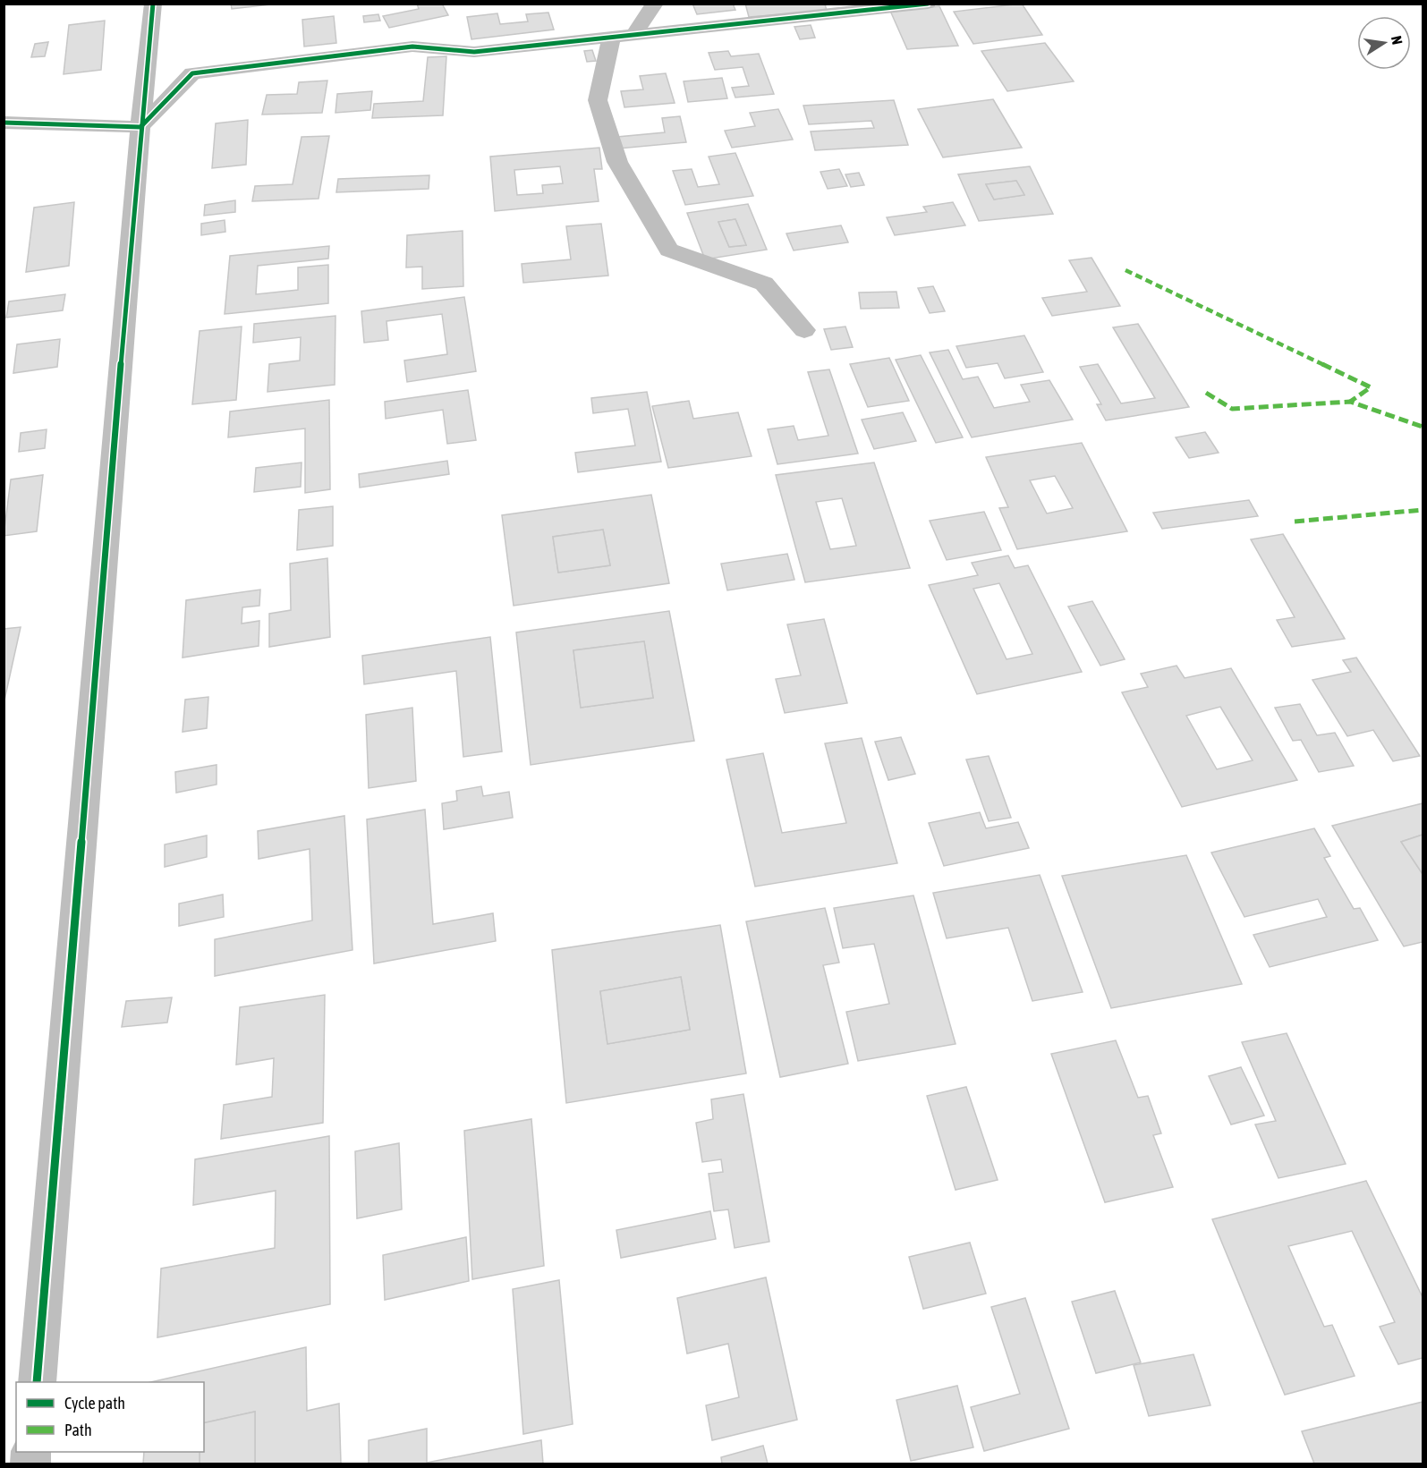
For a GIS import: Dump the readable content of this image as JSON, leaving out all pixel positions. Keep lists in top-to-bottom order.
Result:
{
  "legend": ["Cycle path", "Path"],
  "north": "right"
}
